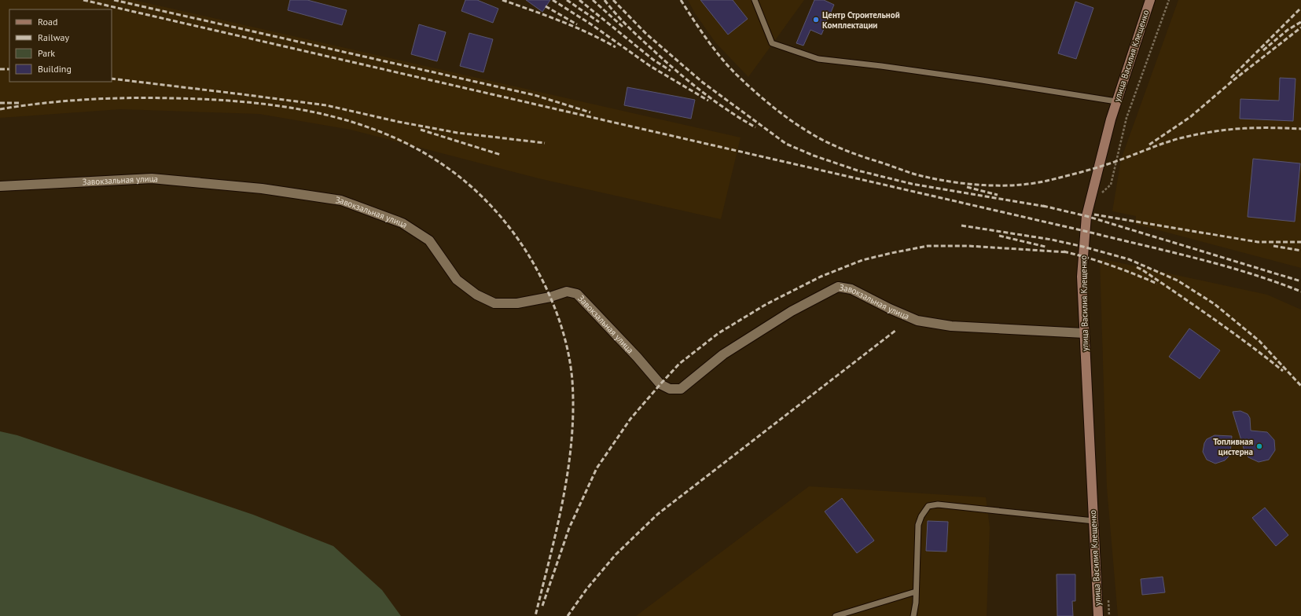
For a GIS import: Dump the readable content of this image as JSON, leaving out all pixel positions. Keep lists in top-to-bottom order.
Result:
{
  "streets": {
    "street": ["улица Василия Клещенко", "Завокзальная улица"]
  },
  "crossings": [
    ["улица Василия Клещенко", "Завокзальная улица"]
  ],
  "places": ["Центр Строительной Комплектации", "Топливная цистерна"],
  "legend": [
    "Road",
    "Railway",
    "Park",
    "Building"
  ]
}
